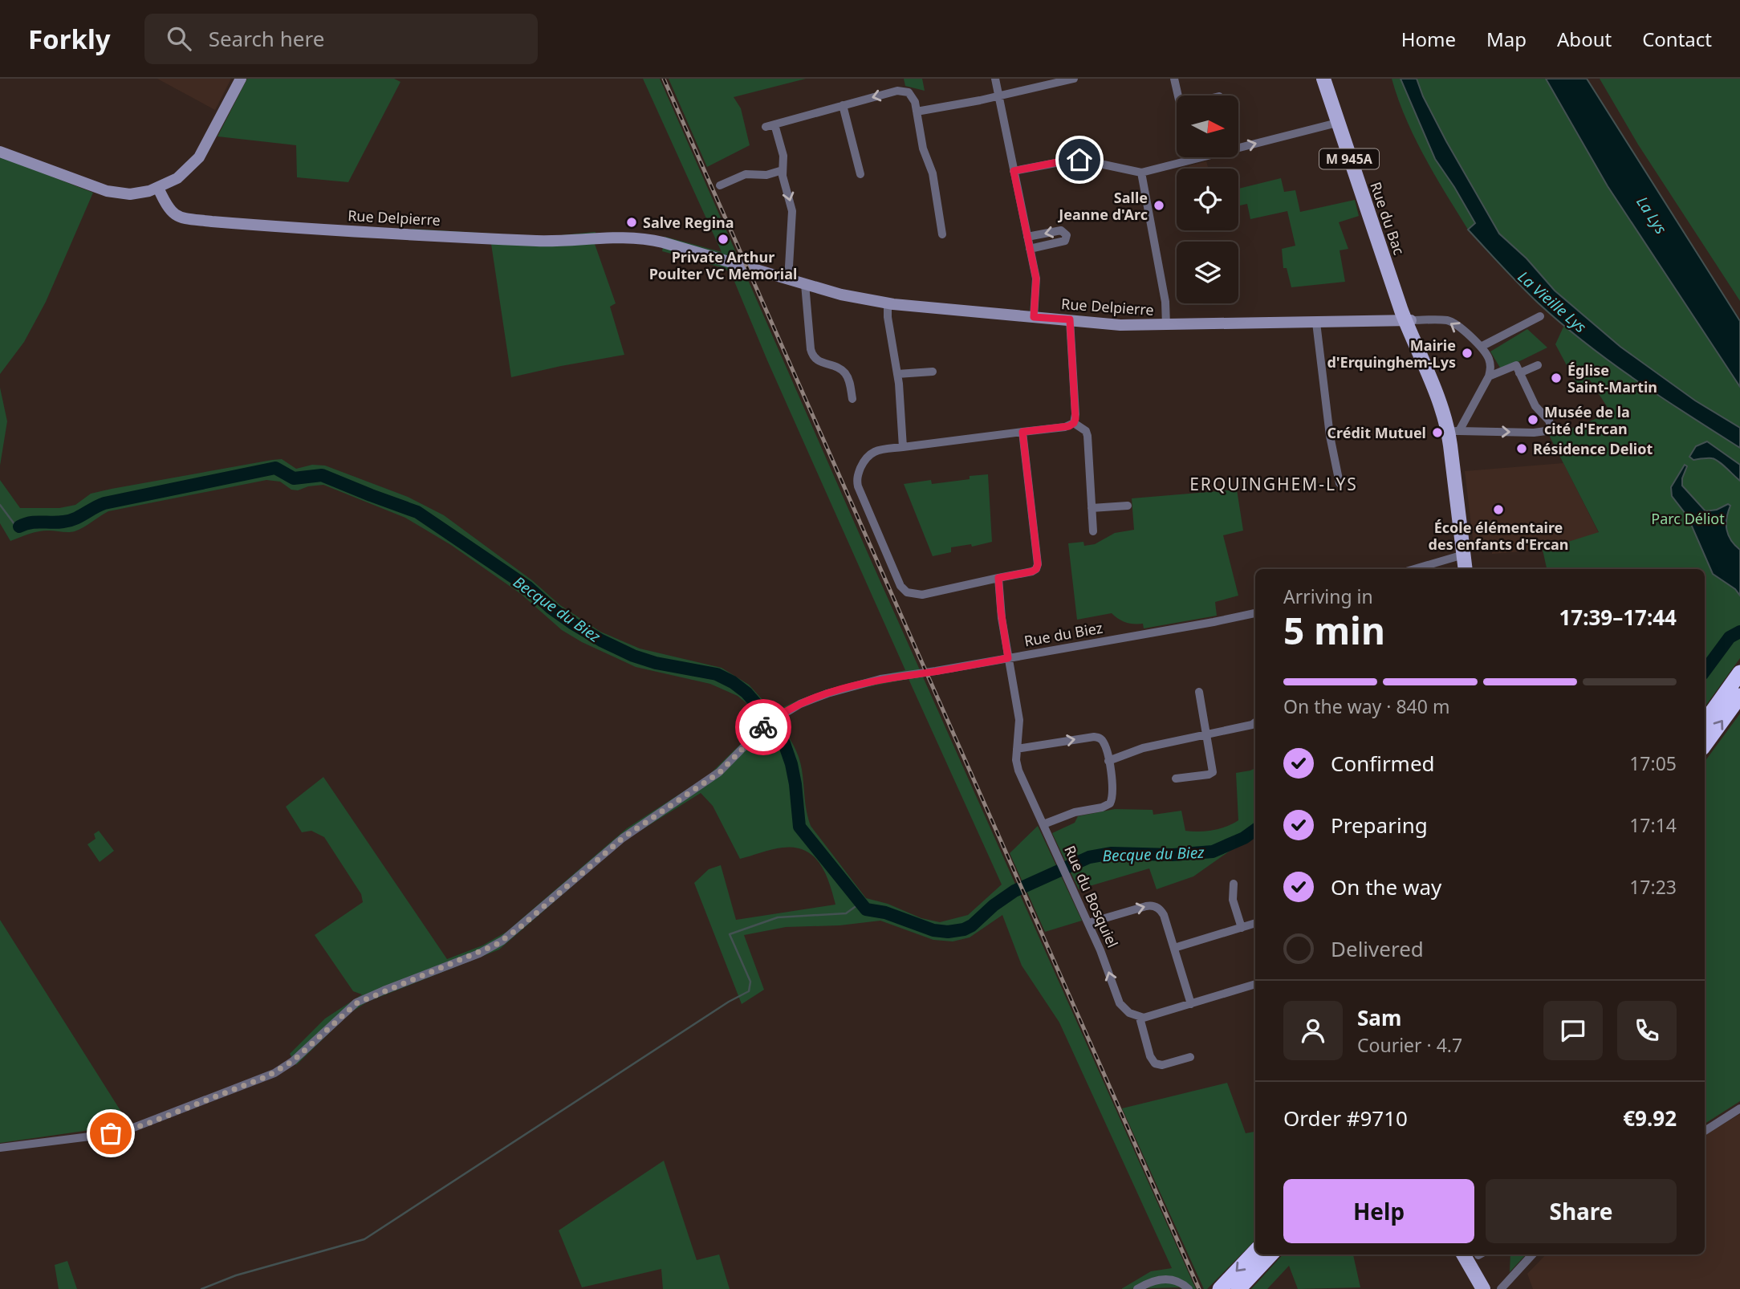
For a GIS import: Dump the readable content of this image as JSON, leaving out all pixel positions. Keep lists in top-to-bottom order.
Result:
{
  "streets": {
    "main road": ["M 945A", "Rue du Bac"],
    "street": ["Rue Delpierre", "Rue du Biez", "Rue du Bosquiel"]
  },
  "crossings": [
    ["M 945A", "Rue Delpierre"],
    ["M 945A", "Rue du Bac"],
    ["Rue Delpierre", "Rue du Bac"],
    ["Rue du Biez", "Rue du Bosquiel"]
  ],
  "districts": ["ERQUINGHEM-LYS"],
  "water": ["La Lys", "La Vieille Lys", "Becque du Biez"],
  "parks": ["Parc Déliot"],
  "places": [
    "Salle Jeanne d'Arc",
    "Salve Regina",
    "Private Arthur Poulter VC Memorial",
    "Mairie d'Erquinghem-Lys",
    "Église Saint-Martin",
    "Musée de la cité d'Ercan",
    "Crédit Mutuel",
    "Résidence Deliot",
    "École élémentaire des enfants d'Ercan"
  ],
  "north": "right",
  "page": {
    "header": "Forkly",
    "search": "Search here",
    "nav": [
      "Home",
      "Map",
      "About",
      "Contact"
    ],
    "heading": ["5 min", "Arriving in", "17:39–17:44"],
    "panel": [
      "Sam",
      "Courier · 4.7",
      "Order #9710",
      "€9.92"
    ],
    "bar": "On the way · 840 m",
    "list": [
      ["Confirmed", "17:05"],
      ["Preparing", "17:14"],
      ["On the way", "17:23"],
      "Delivered"
    ],
    "buttons": ["Help", "Share"]
  }
}
